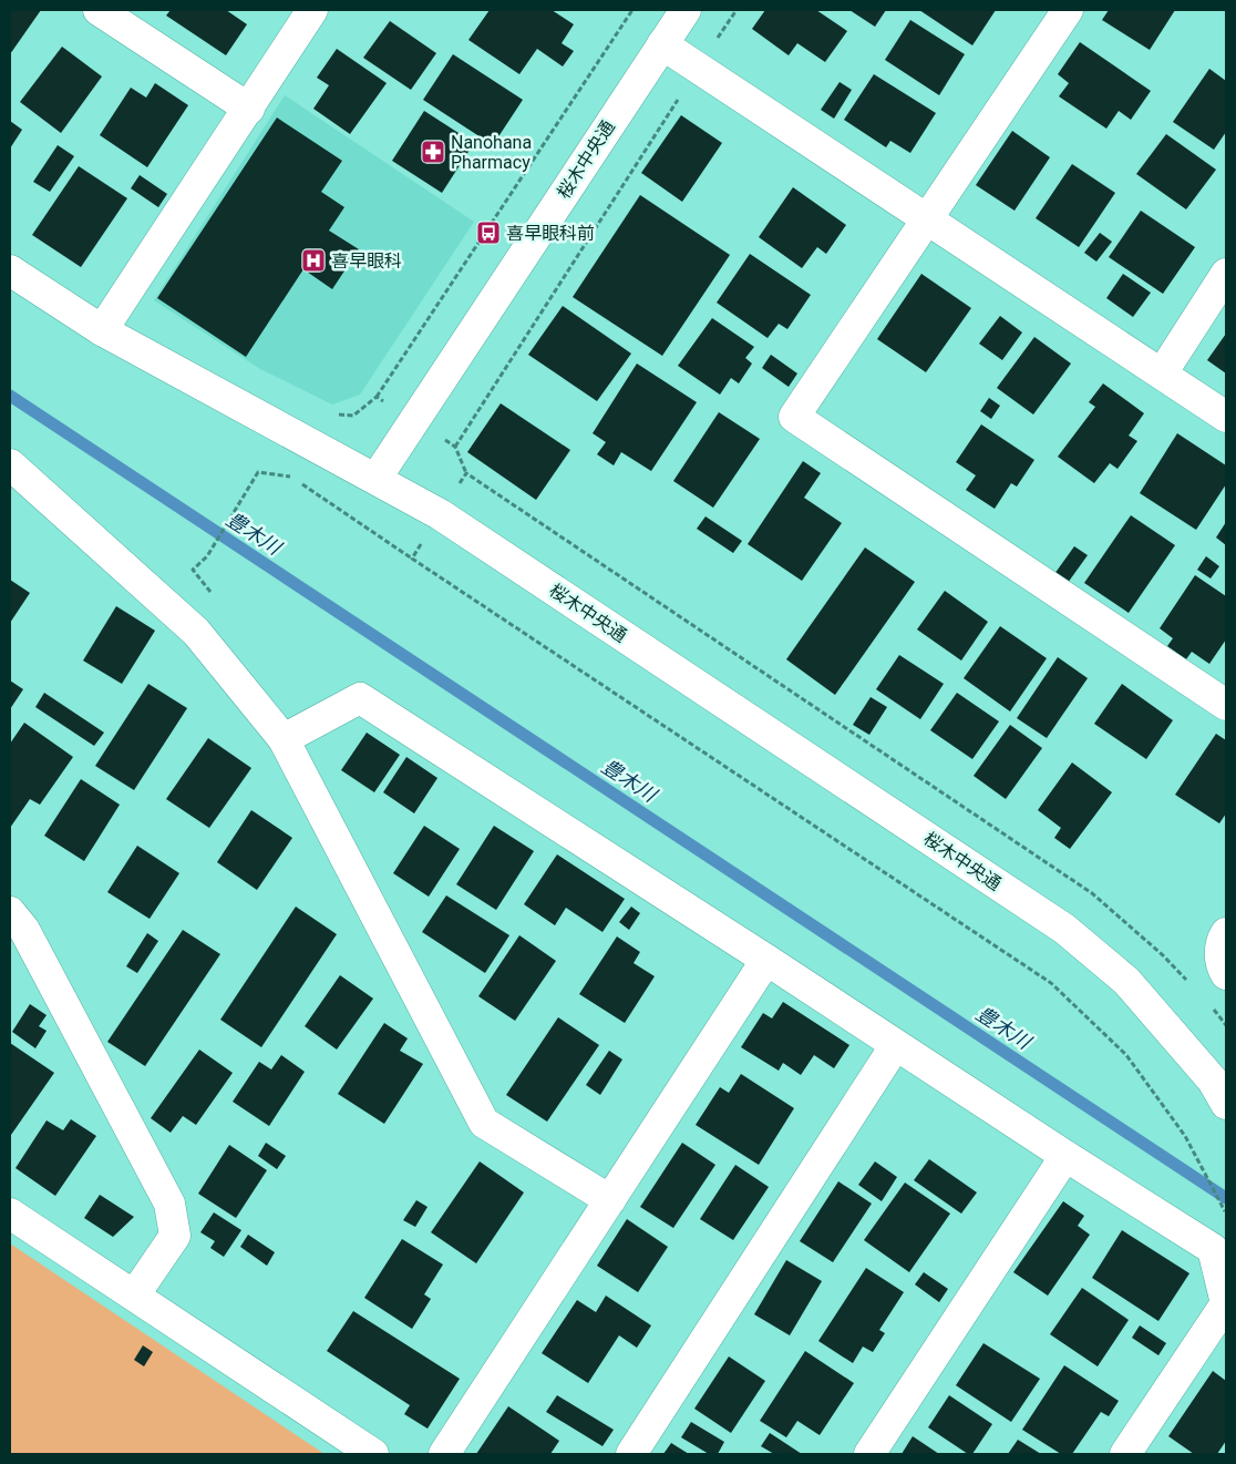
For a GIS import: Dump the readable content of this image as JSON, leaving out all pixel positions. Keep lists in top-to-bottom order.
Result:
{
  "streets": {
    "street": ["桜木中央通"]
  },
  "water": ["豊木川"],
  "places": {
    "pharmacy": ["Nanohana Pharmacy"],
    "bus stop": ["喜早眼科前"],
    "hospital": ["喜早眼科"]
  }
}
